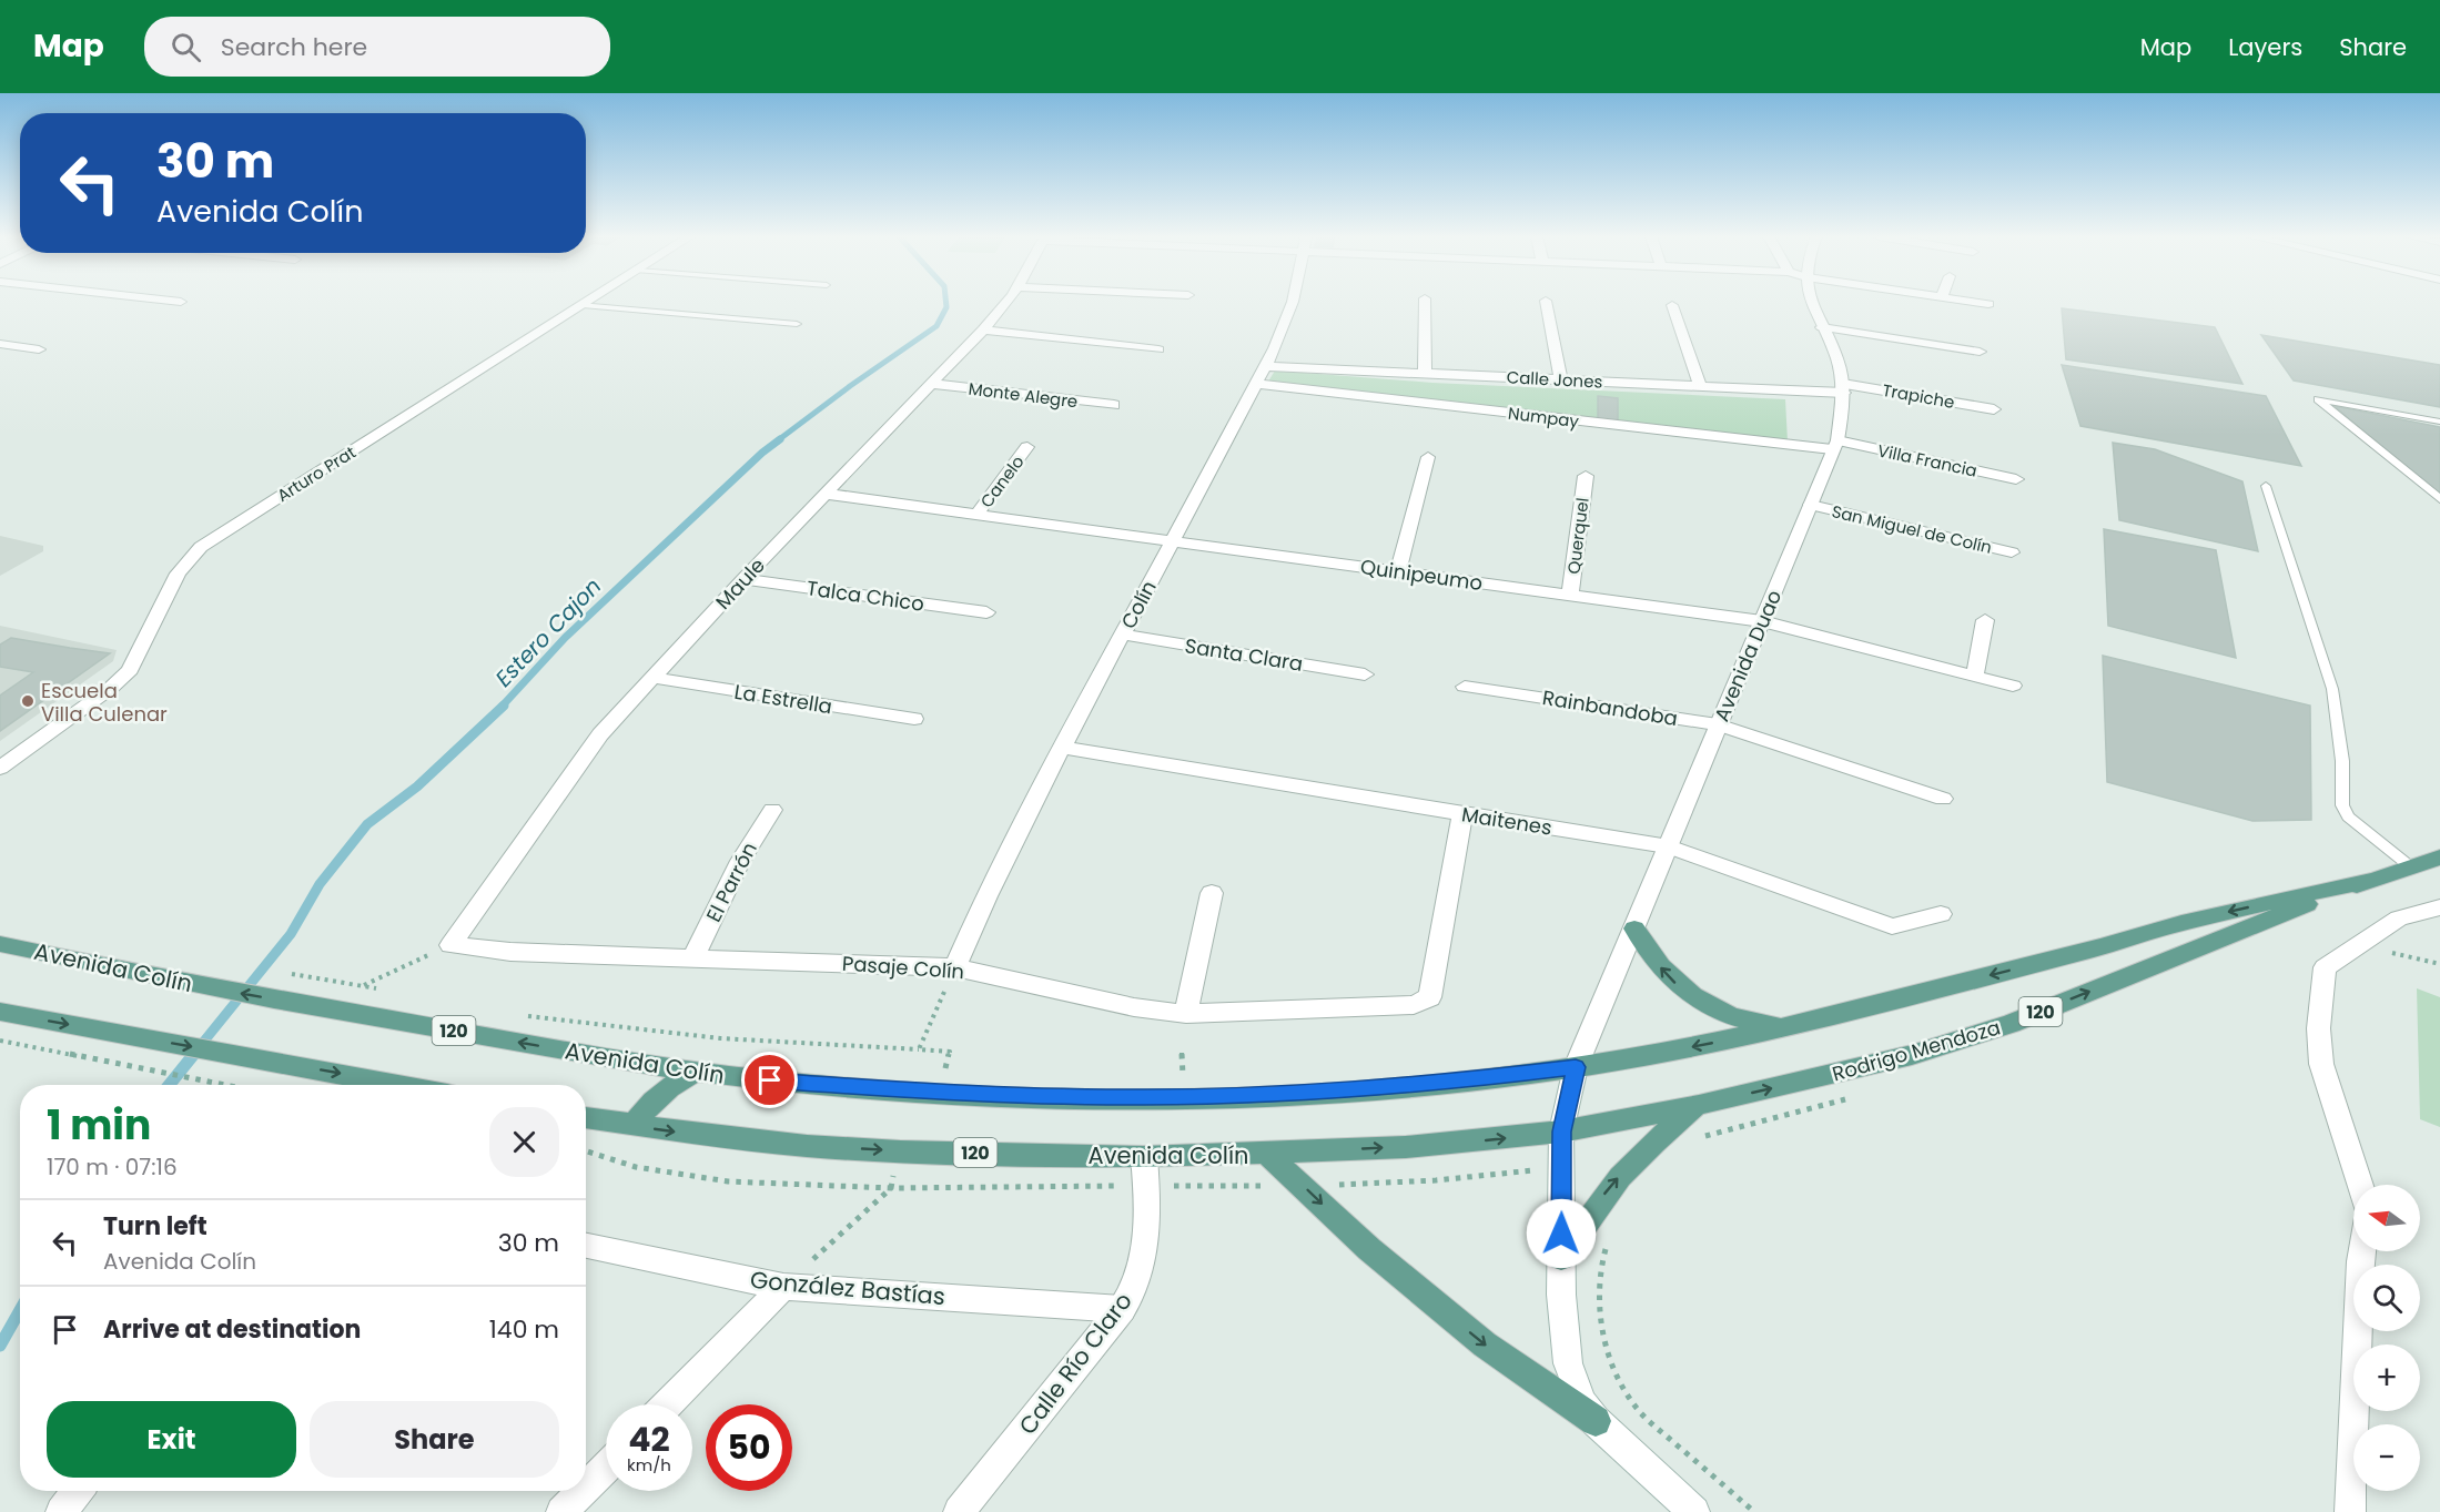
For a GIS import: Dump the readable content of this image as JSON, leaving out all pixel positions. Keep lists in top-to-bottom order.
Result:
{
  "streets": {
    "main road": ["Avenida Colín", "120", "Rodrigo Mendoza"],
    "street": [
      "Calle Jones",
      "Monte Alegre",
      "Trapiche",
      "Numpay",
      "Villa Francia",
      "Arturo Prat",
      "Canelo",
      "San Miguel de Colín",
      "Querquel",
      "Quinipeumo",
      "Maule",
      "Talca Chico",
      "Colín",
      "Santa Clara",
      "Avenida Duao",
      "La Estrella",
      "Rainbandoba",
      "Maitenes",
      "El Parrón",
      "Pasaje Colín",
      "González Bastías",
      "Calle Río Claro"
    ]
  },
  "crossings": [
    ["Calle Jones", "Trapiche"],
    ["Calle Jones", "Colín"],
    ["Calle Jones", "Avenida Duao"],
    ["Monte Alegre", "Maule"],
    ["Trapiche", "Avenida Duao"],
    ["Numpay", "Villa Francia"],
    ["Numpay", "Colín"],
    ["Numpay", "Avenida Duao"],
    ["Villa Francia", "Avenida Duao"],
    ["Canelo", "Quinipeumo"],
    ["San Miguel de Colín", "Avenida Duao"],
    ["Querquel", "Quinipeumo"],
    ["Quinipeumo", "Maule"],
    ["Quinipeumo", "Colín"],
    ["Quinipeumo", "Avenida Duao"],
    ["Maule", "Talca Chico"],
    ["Maule", "La Estrella"],
    ["Maule", "Pasaje Colín"],
    ["Colín", "Santa Clara"],
    ["Colín", "Maitenes"],
    ["Colín", "Pasaje Colín"],
    ["Avenida Duao", "Rainbandoba"],
    ["Avenida Duao", "Maitenes"],
    ["Avenida Duao", "Avenida Colín"],
    ["Avenida Duao", "Rodrigo Mendoza"],
    ["Maitenes", "Pasaje Colín"],
    ["El Parrón", "Pasaje Colín"],
    ["Avenida Colín", "Rodrigo Mendoza"],
    ["Avenida Colín", "Calle Río Claro"],
    ["González Bastías", "Calle Río Claro"]
  ],
  "water": ["Estero Cajon"],
  "places": ["Escuela Villa Culenar"],
  "north": "left",
  "page": {
    "header": "Map",
    "search": "Search here",
    "nav": ["Map", "Layers", "Share"],
    "turn": ["30 m", "Avenida Colín"],
    "heading": ["1 min", "170 m · 07:16"],
    "map_buttons": ["+", "−"],
    "list": [
      {
        "name": "Turn left",
        "note": "Avenida Colín",
        "value": "30 m"
      },
      {
        "name": "Arrive at destination",
        "value": "140 m"
      }
    ],
    "buttons": ["Exit", "Share"],
    "speed": "42 km/h",
    "limit": "50"
  }
}
